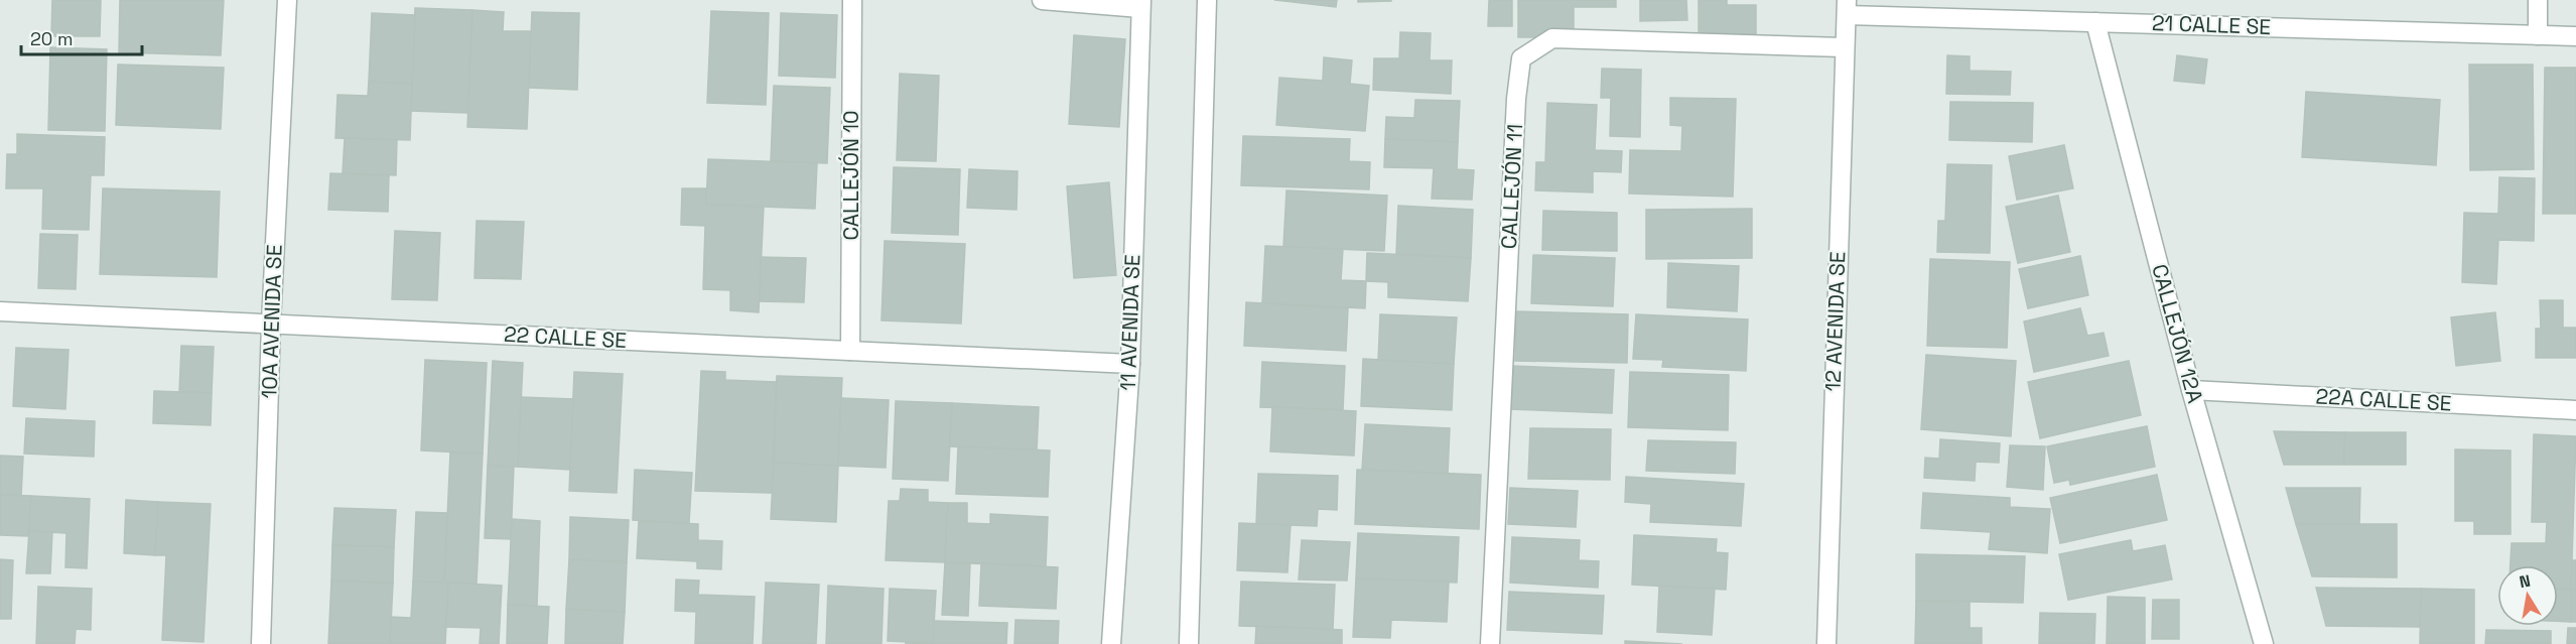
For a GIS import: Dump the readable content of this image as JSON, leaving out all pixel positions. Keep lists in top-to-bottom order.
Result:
{
  "streets": {
    "street": [
      "21 CALLE SE",
      "CALLEJÓN 10",
      "CALLEJÓN 11",
      "10A AVENIDA SE",
      "12 AVENIDA SE",
      "11 AVENIDA SE",
      "CALLEJÓN 12A",
      "22 CALLE SE",
      "22A CALLE SE"
    ]
  },
  "crossings": [
    ["21 CALLE SE", "12 AVENIDA SE"],
    ["21 CALLE SE", "CALLEJÓN 12A"],
    ["CALLEJÓN 10", "22 CALLE SE"],
    ["CALLEJÓN 11", "12 AVENIDA SE"],
    ["10A AVENIDA SE", "22 CALLE SE"],
    ["11 AVENIDA SE", "22 CALLE SE"],
    ["CALLEJÓN 12A", "22A CALLE SE"]
  ],
  "scale_bar": "20 m",
  "north": "top"
}
